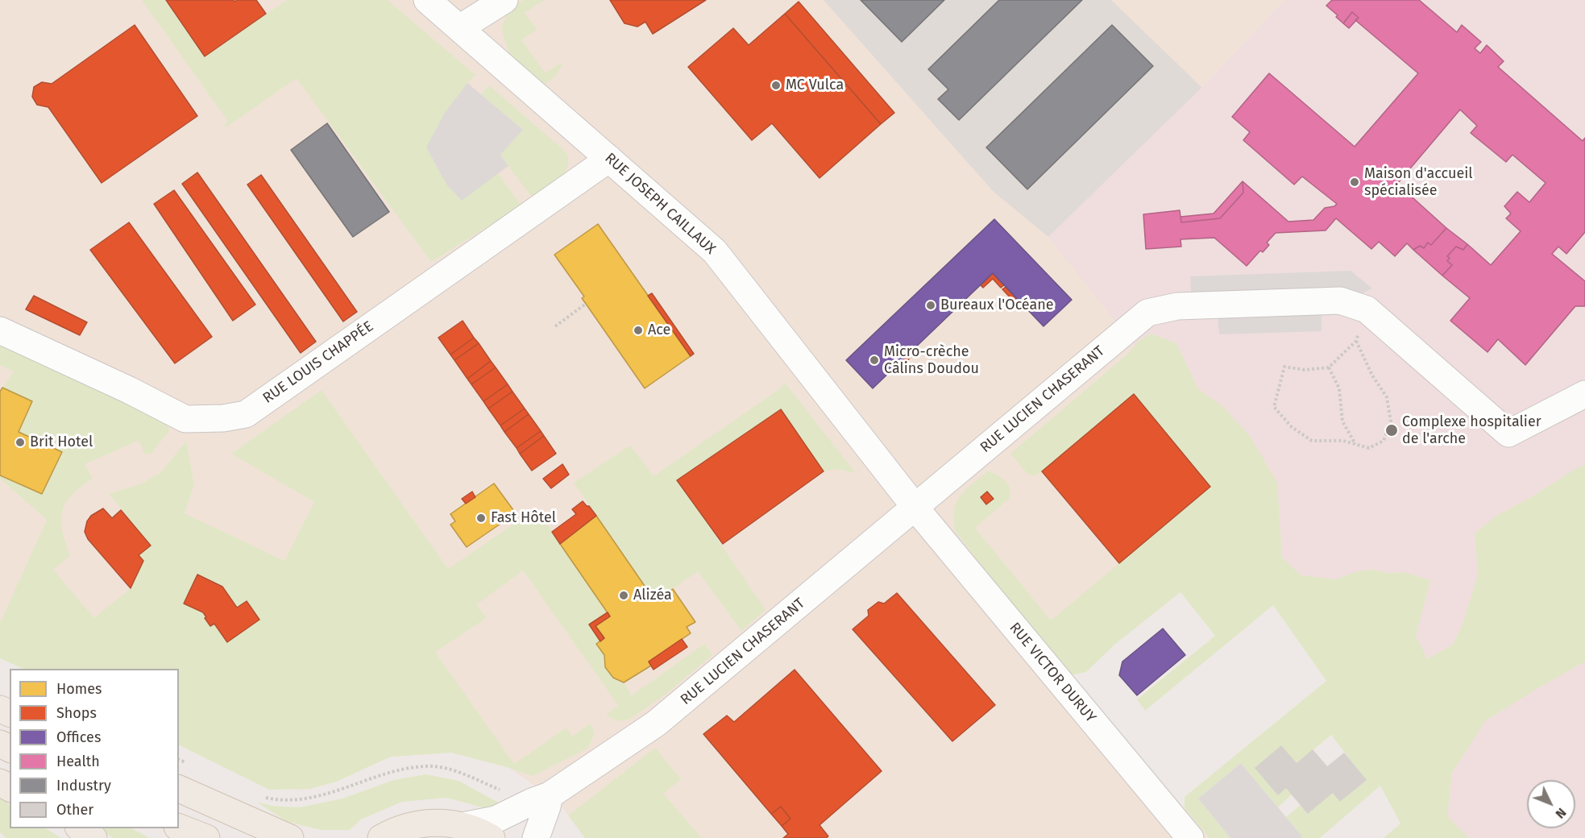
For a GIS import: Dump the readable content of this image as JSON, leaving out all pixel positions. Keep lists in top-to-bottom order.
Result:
{
  "streets": {
    "street": [
      "RUE JOSEPH CAILLAUX",
      "RUE LOUIS CHAPPÉE",
      "RUE LUCIEN CHASERANT",
      "RUE VICTOR DURUY"
    ]
  },
  "crossings": [
    ["RUE JOSEPH CAILLAUX", "RUE LOUIS CHAPPÉE"],
    ["RUE JOSEPH CAILLAUX", "RUE LUCIEN CHASERANT"],
    ["RUE JOSEPH CAILLAUX", "RUE VICTOR DURUY"],
    ["RUE LUCIEN CHASERANT", "RUE VICTOR DURUY"]
  ],
  "places": [
    "MC Vulca",
    "Maison d'accueil spécialisée",
    "Bureaux l'Océane",
    "Ace",
    "Micro-crèche Câlins Doudou",
    "Complexe hospitalier de l'arche",
    "Brit Hotel",
    "Fast Hôtel",
    "Alizéa"
  ],
  "legend": [
    "Homes",
    "Shops",
    "Offices",
    "Health",
    "Industry",
    "Other"
  ],
  "north": "bottom right"
}
